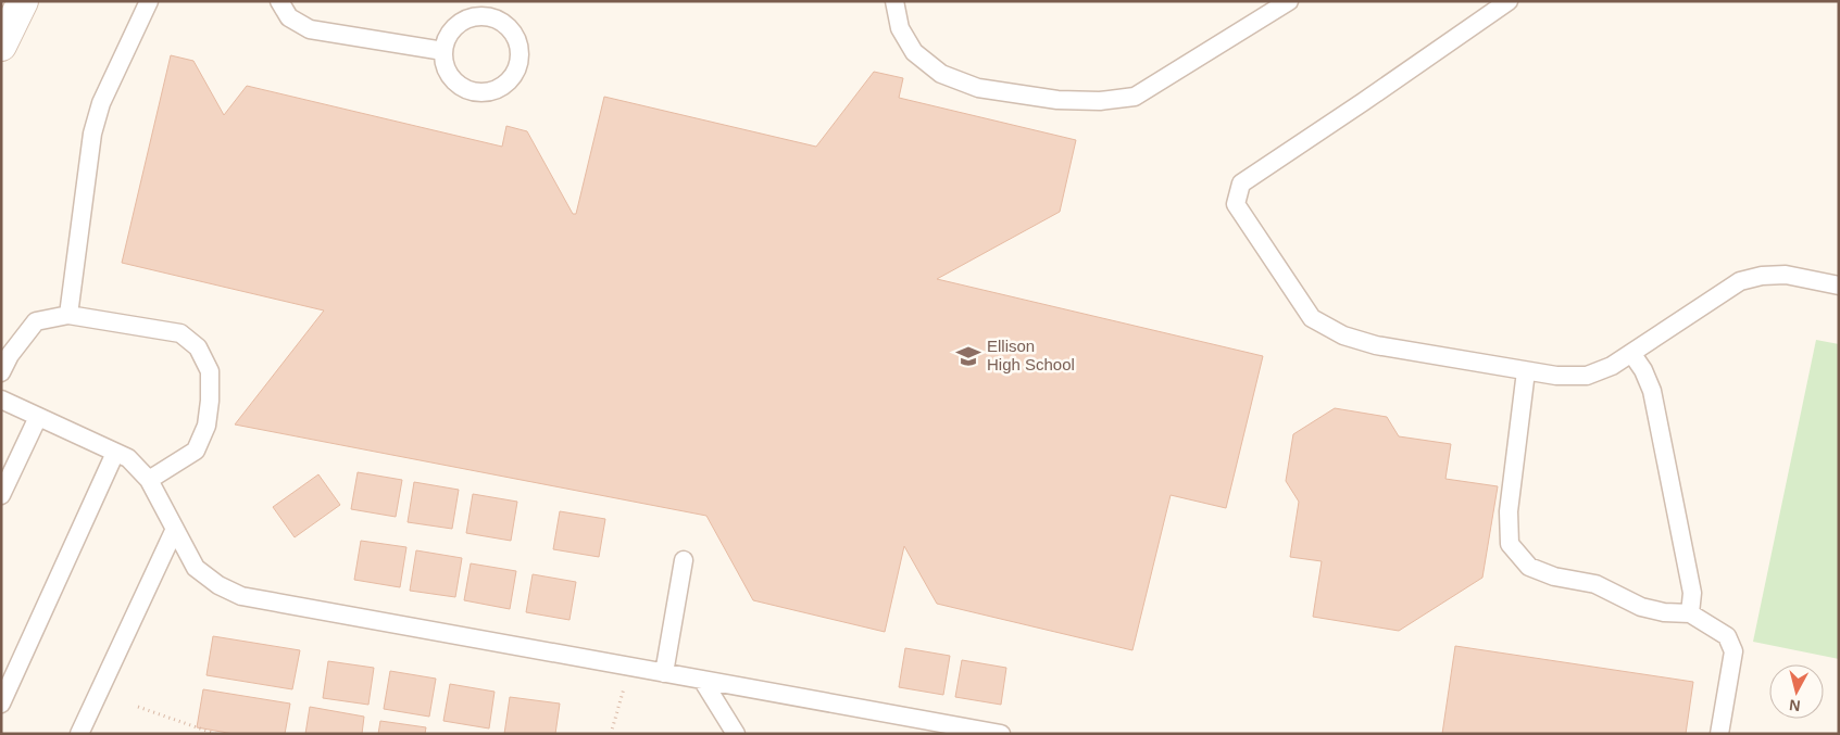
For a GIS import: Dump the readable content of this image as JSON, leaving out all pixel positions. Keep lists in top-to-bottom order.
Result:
{
  "places": {
    "school or university": ["Ellison High School"]
  },
  "north": "bottom"
}
